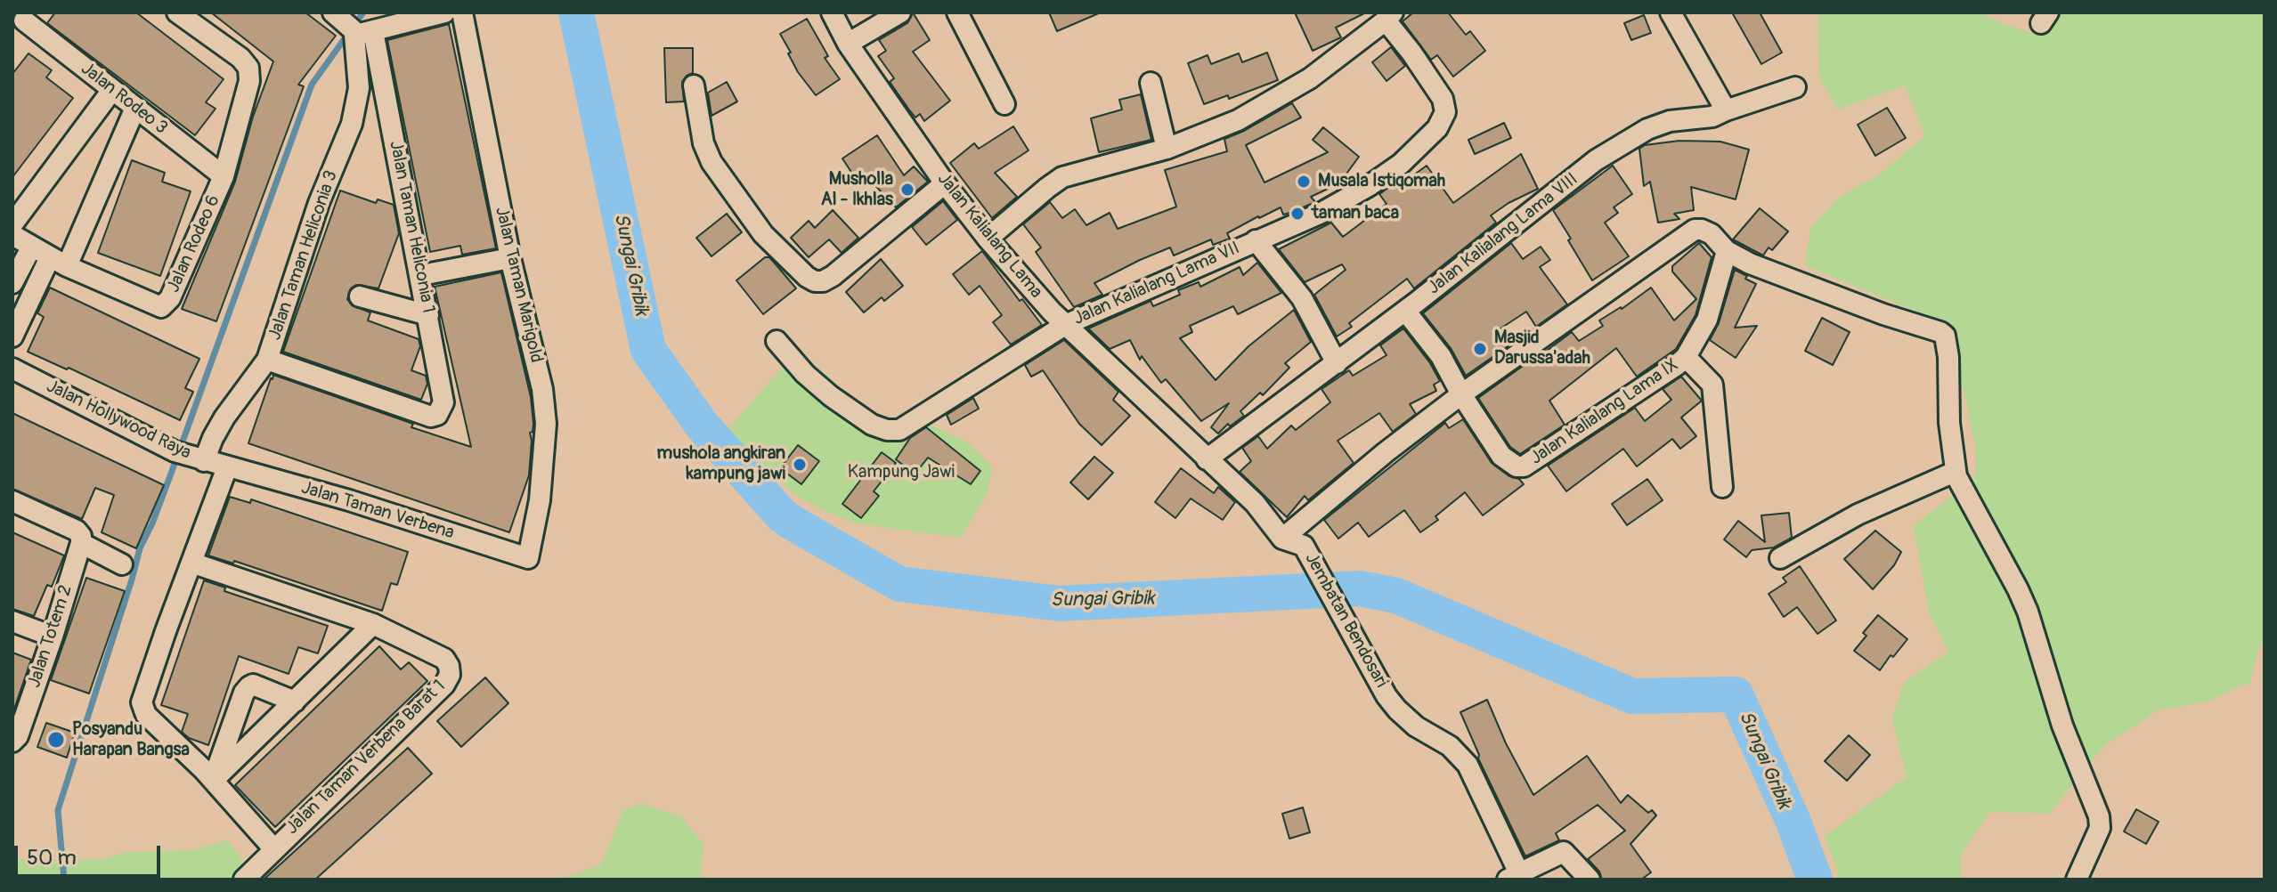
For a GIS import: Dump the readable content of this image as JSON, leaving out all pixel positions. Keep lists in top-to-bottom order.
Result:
{
  "streets": {
    "street": [
      "Jalan Rodeo 3",
      "Jalan Taman Heliconia 1",
      "Jalan Kalialang Lama VIII",
      "Jalan Kalialang Lama",
      "Jalan Rodeo 6",
      "Jalan Taman Heliconia 3",
      "Jalan Kalialang Lama VII",
      "Jalan Taman Marigold",
      "Jalan Kalialang Lama IX",
      "Jalan Hollywood Raya",
      "Jalan Taman Verbena",
      "Jembatan Bendosari",
      "Jalan Totem 2",
      "Jalan Taman Verbena Barat 1"
    ]
  },
  "crossings": [
    ["Jalan Rodeo 3", "Jalan Rodeo 6"],
    ["Jalan Taman Heliconia 1", "Jalan Taman Heliconia 3"],
    ["Jalan Kalialang Lama VIII", "Jalan Kalialang Lama"],
    ["Jalan Kalialang Lama", "Jalan Kalialang Lama VII"],
    ["Jalan Kalialang Lama", "Jembatan Bendosari"],
    ["Jalan Taman Heliconia 3", "Jalan Hollywood Raya"],
    ["Jalan Taman Marigold", "Jalan Taman Verbena"],
    ["Jalan Hollywood Raya", "Jalan Taman Verbena"],
    ["Jalan Hollywood Raya", "Jalan Taman Verbena Barat 1"],
    ["Jalan Taman Verbena", "Jalan Taman Verbena Barat 1"]
  ],
  "water": ["Sungai Gribik"],
  "parks": ["Kampung Jawi"],
  "places": [
    "Musala Istiqomah",
    "Musholla Al - Ikhlas",
    "taman baca",
    "Masjid Darussa'adah",
    "mushola angkiran kampung jawi",
    "Posyandu Harapan Bangsa"
  ],
  "scale_bar": "50 m"
}
